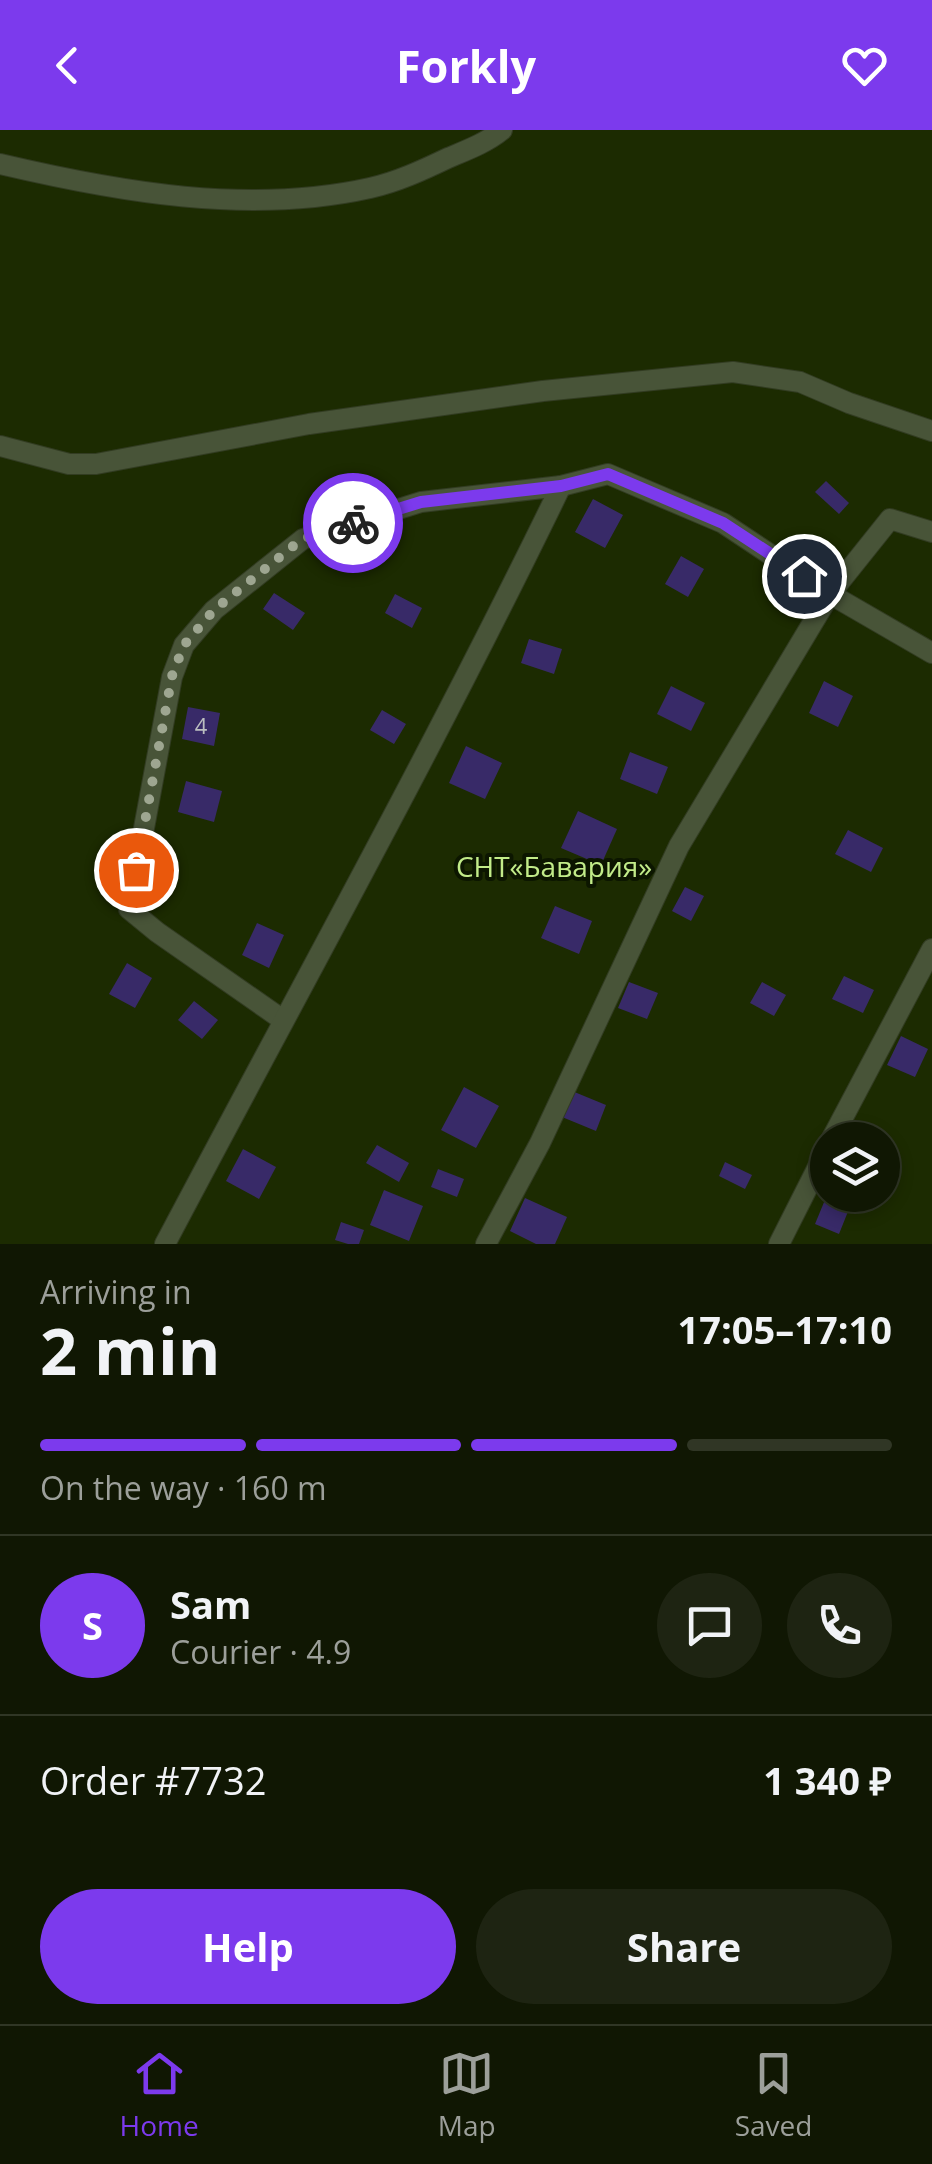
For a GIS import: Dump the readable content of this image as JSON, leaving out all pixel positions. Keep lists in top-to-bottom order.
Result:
{
  "parks": ["СНТ«Бавария»"],
  "house_numbers": ["4"],
  "page": {
    "header": "Forkly",
    "heading": ["2 min", "Arriving in", "17:05–17:10"],
    "panel": [
      "Sam",
      "Courier · 4.9",
      "Order #7732",
      "1 340 ₽"
    ],
    "bar": "On the way · 160 m",
    "round": "S",
    "buttons": ["Help", "Share"],
    "tabs": ["Home", "Map", "Saved"]
  }
}
